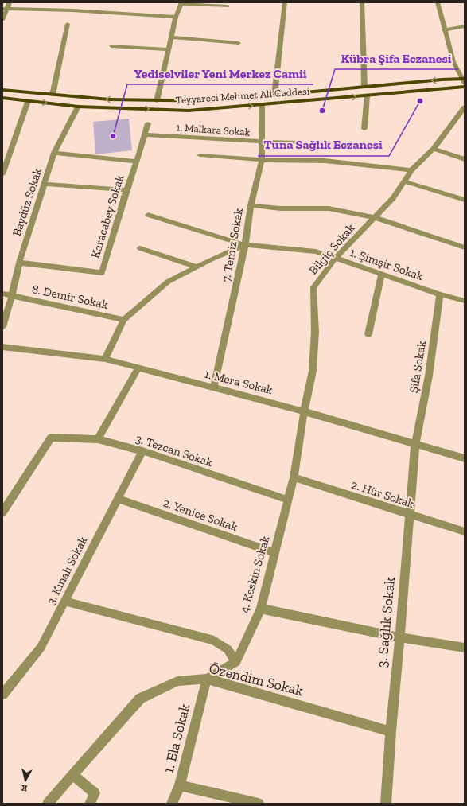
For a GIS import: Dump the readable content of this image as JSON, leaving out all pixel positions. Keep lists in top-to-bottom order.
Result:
{
  "streets": {
    "main road": ["Teyyareci Mehmet Ali Caddesi"],
    "street": [
      "1. Malkara Sokak",
      "Baydüz Sokak",
      "Karacabey Sokak",
      "7. Temiz Sokak",
      "Bilgiç Sokak",
      "1. Şimşir Sokak",
      "8. Demir Sokak",
      "Şifa Sokak",
      "1. Mera Sokak",
      "3. Tezcan Sokak",
      "2. Hür Sokak",
      "2. Yenice Sokak",
      "3. Kınalı Sokak",
      "4. Keskin Sokak",
      "3. Sağlık Sokak",
      "Özendim Sokak",
      "1. Ela Sokak"
    ]
  },
  "crossings": [
    ["Teyyareci Mehmet Ali Caddesi", "Baydüz Sokak"],
    ["Teyyareci Mehmet Ali Caddesi", "7. Temiz Sokak"],
    ["1. Malkara Sokak", "Karacabey Sokak"],
    ["1. Malkara Sokak", "7. Temiz Sokak"],
    ["Baydüz Sokak", "Karacabey Sokak"],
    ["Baydüz Sokak", "8. Demir Sokak"],
    ["7. Temiz Sokak", "1. Şimşir Sokak"],
    ["7. Temiz Sokak", "1. Mera Sokak"],
    ["Bilgiç Sokak", "1. Şimşir Sokak"],
    ["Bilgiç Sokak", "1. Mera Sokak"],
    ["Bilgiç Sokak", "2. Hür Sokak"],
    ["Bilgiç Sokak", "4. Keskin Sokak"],
    ["1. Şimşir Sokak", "Şifa Sokak"],
    ["Şifa Sokak", "1. Mera Sokak"],
    ["Şifa Sokak", "3. Sağlık Sokak"],
    ["1. Mera Sokak", "3. Sağlık Sokak"],
    ["3. Tezcan Sokak", "3. Kınalı Sokak"],
    ["3. Tezcan Sokak", "4. Keskin Sokak"],
    ["2. Hür Sokak", "4. Keskin Sokak"],
    ["2. Hür Sokak", "3. Sağlık Sokak"],
    ["2. Yenice Sokak", "3. Kınalı Sokak"],
    ["2. Yenice Sokak", "4. Keskin Sokak"],
    ["3. Sağlık Sokak", "Özendim Sokak"],
    ["Özendim Sokak", "1. Ela Sokak"]
  ],
  "places": ["Tuna Sağlık Eczanesi", "Kübra Şifa Eczanesi", "Yediselviler Yeni Merkez Camii"],
  "north": "bottom"
}
